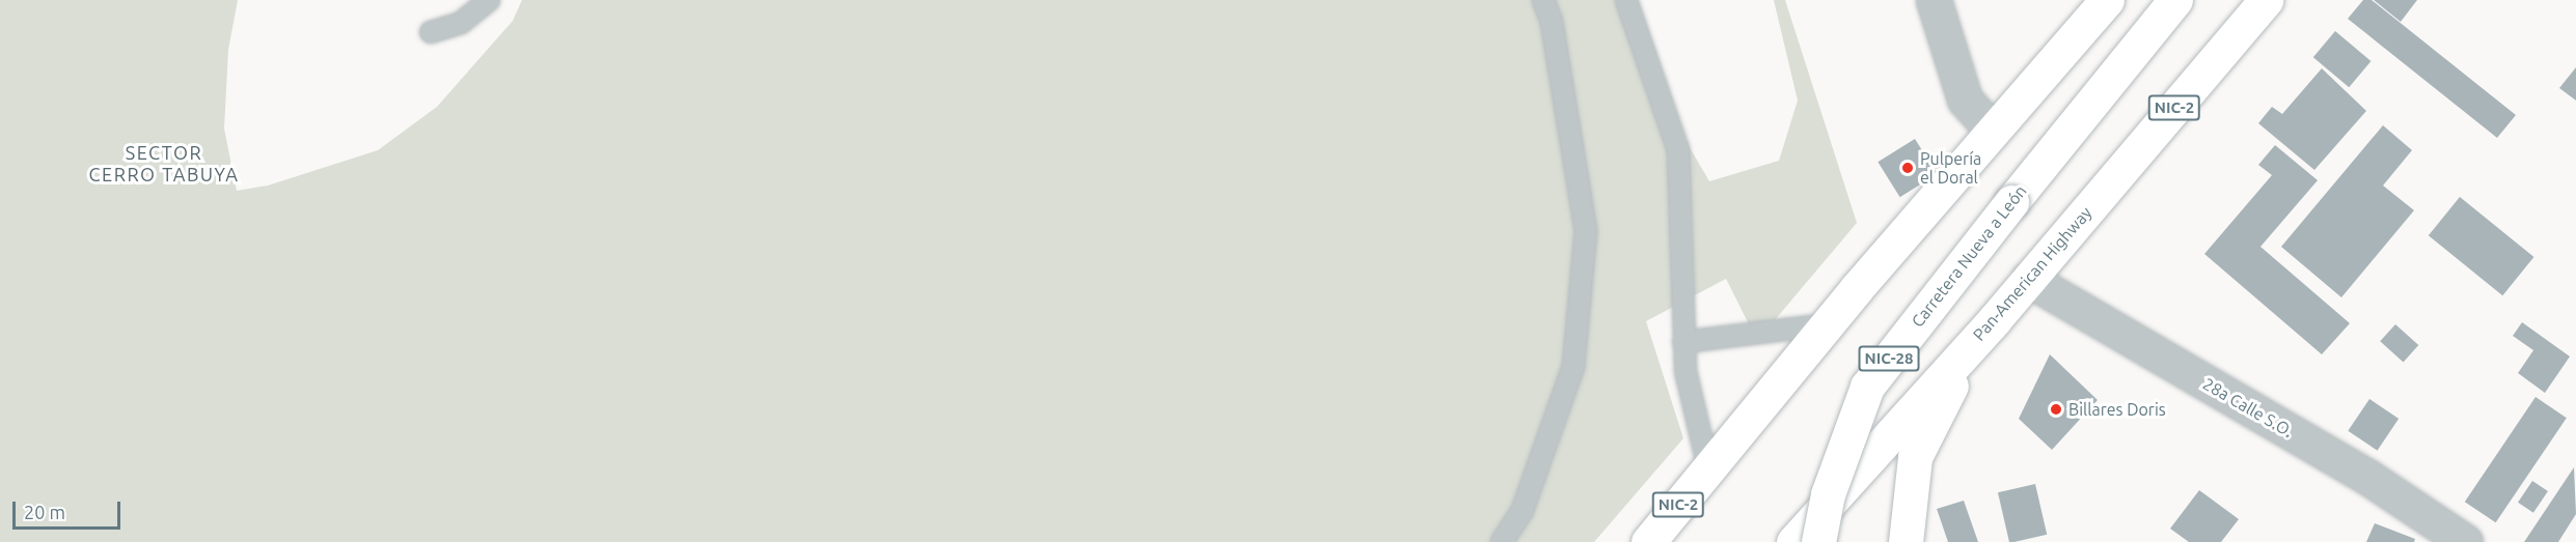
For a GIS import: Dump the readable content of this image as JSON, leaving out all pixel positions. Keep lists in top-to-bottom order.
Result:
{
  "streets": {
    "highway": [
      "NIC-2",
      "Carretera Nueva a León",
      "Pan-American Highway",
      "NIC-28"
    ],
    "street": ["28a Calle S.O."]
  },
  "crossings": [
    ["Pan-American Highway", "28a Calle S.O."]
  ],
  "districts": ["SECTOR CERRO TABUYA"],
  "places": ["Pulpería el Doral", "Billares Doris"],
  "scale_bar": "20 m"
}
